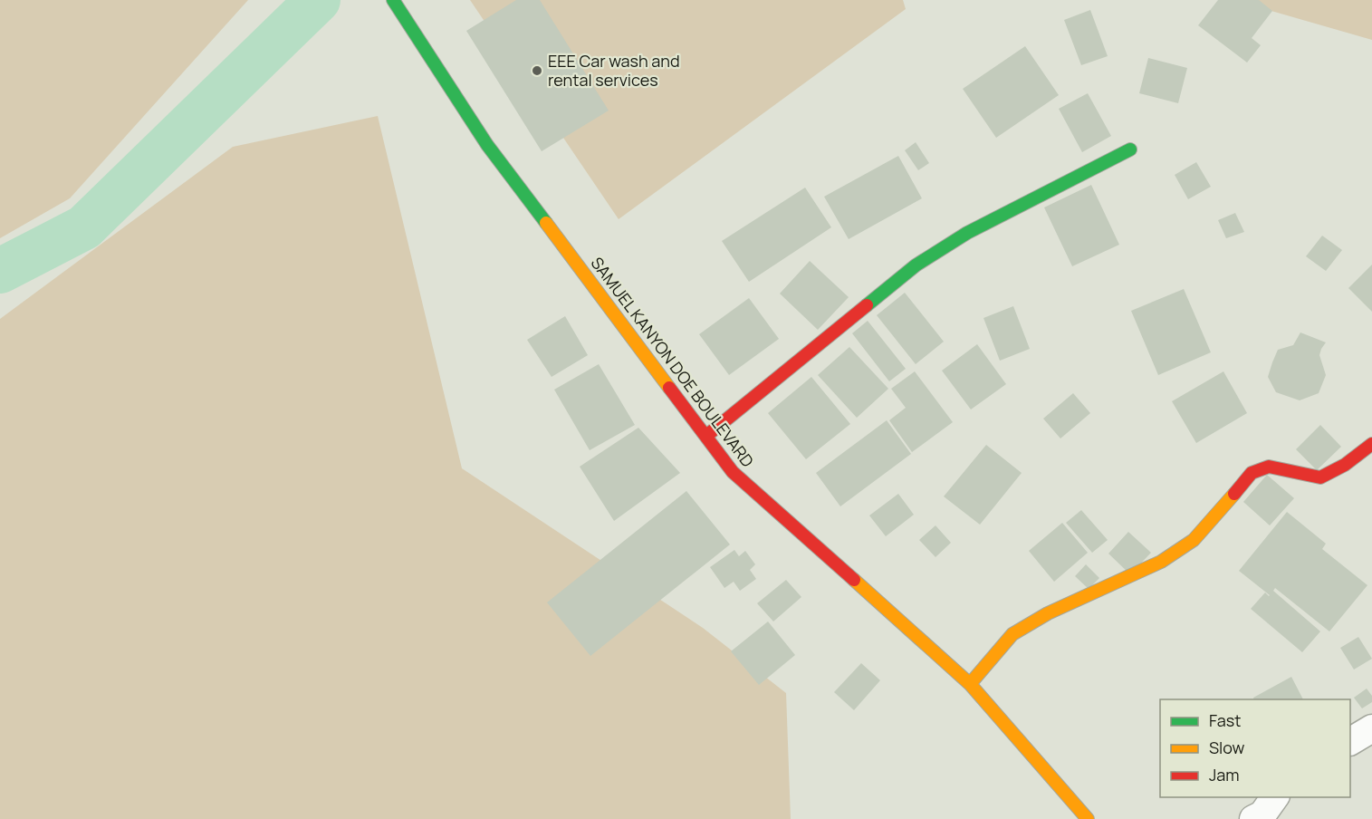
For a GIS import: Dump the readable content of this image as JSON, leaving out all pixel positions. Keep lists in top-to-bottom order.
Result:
{
  "streets": {
    "street": ["SAMUEL KANYON DOE BOULEVARD"]
  },
  "places": ["EEE Car wash and rental services"],
  "legend": ["Fast", "Slow", "Jam"]
}
